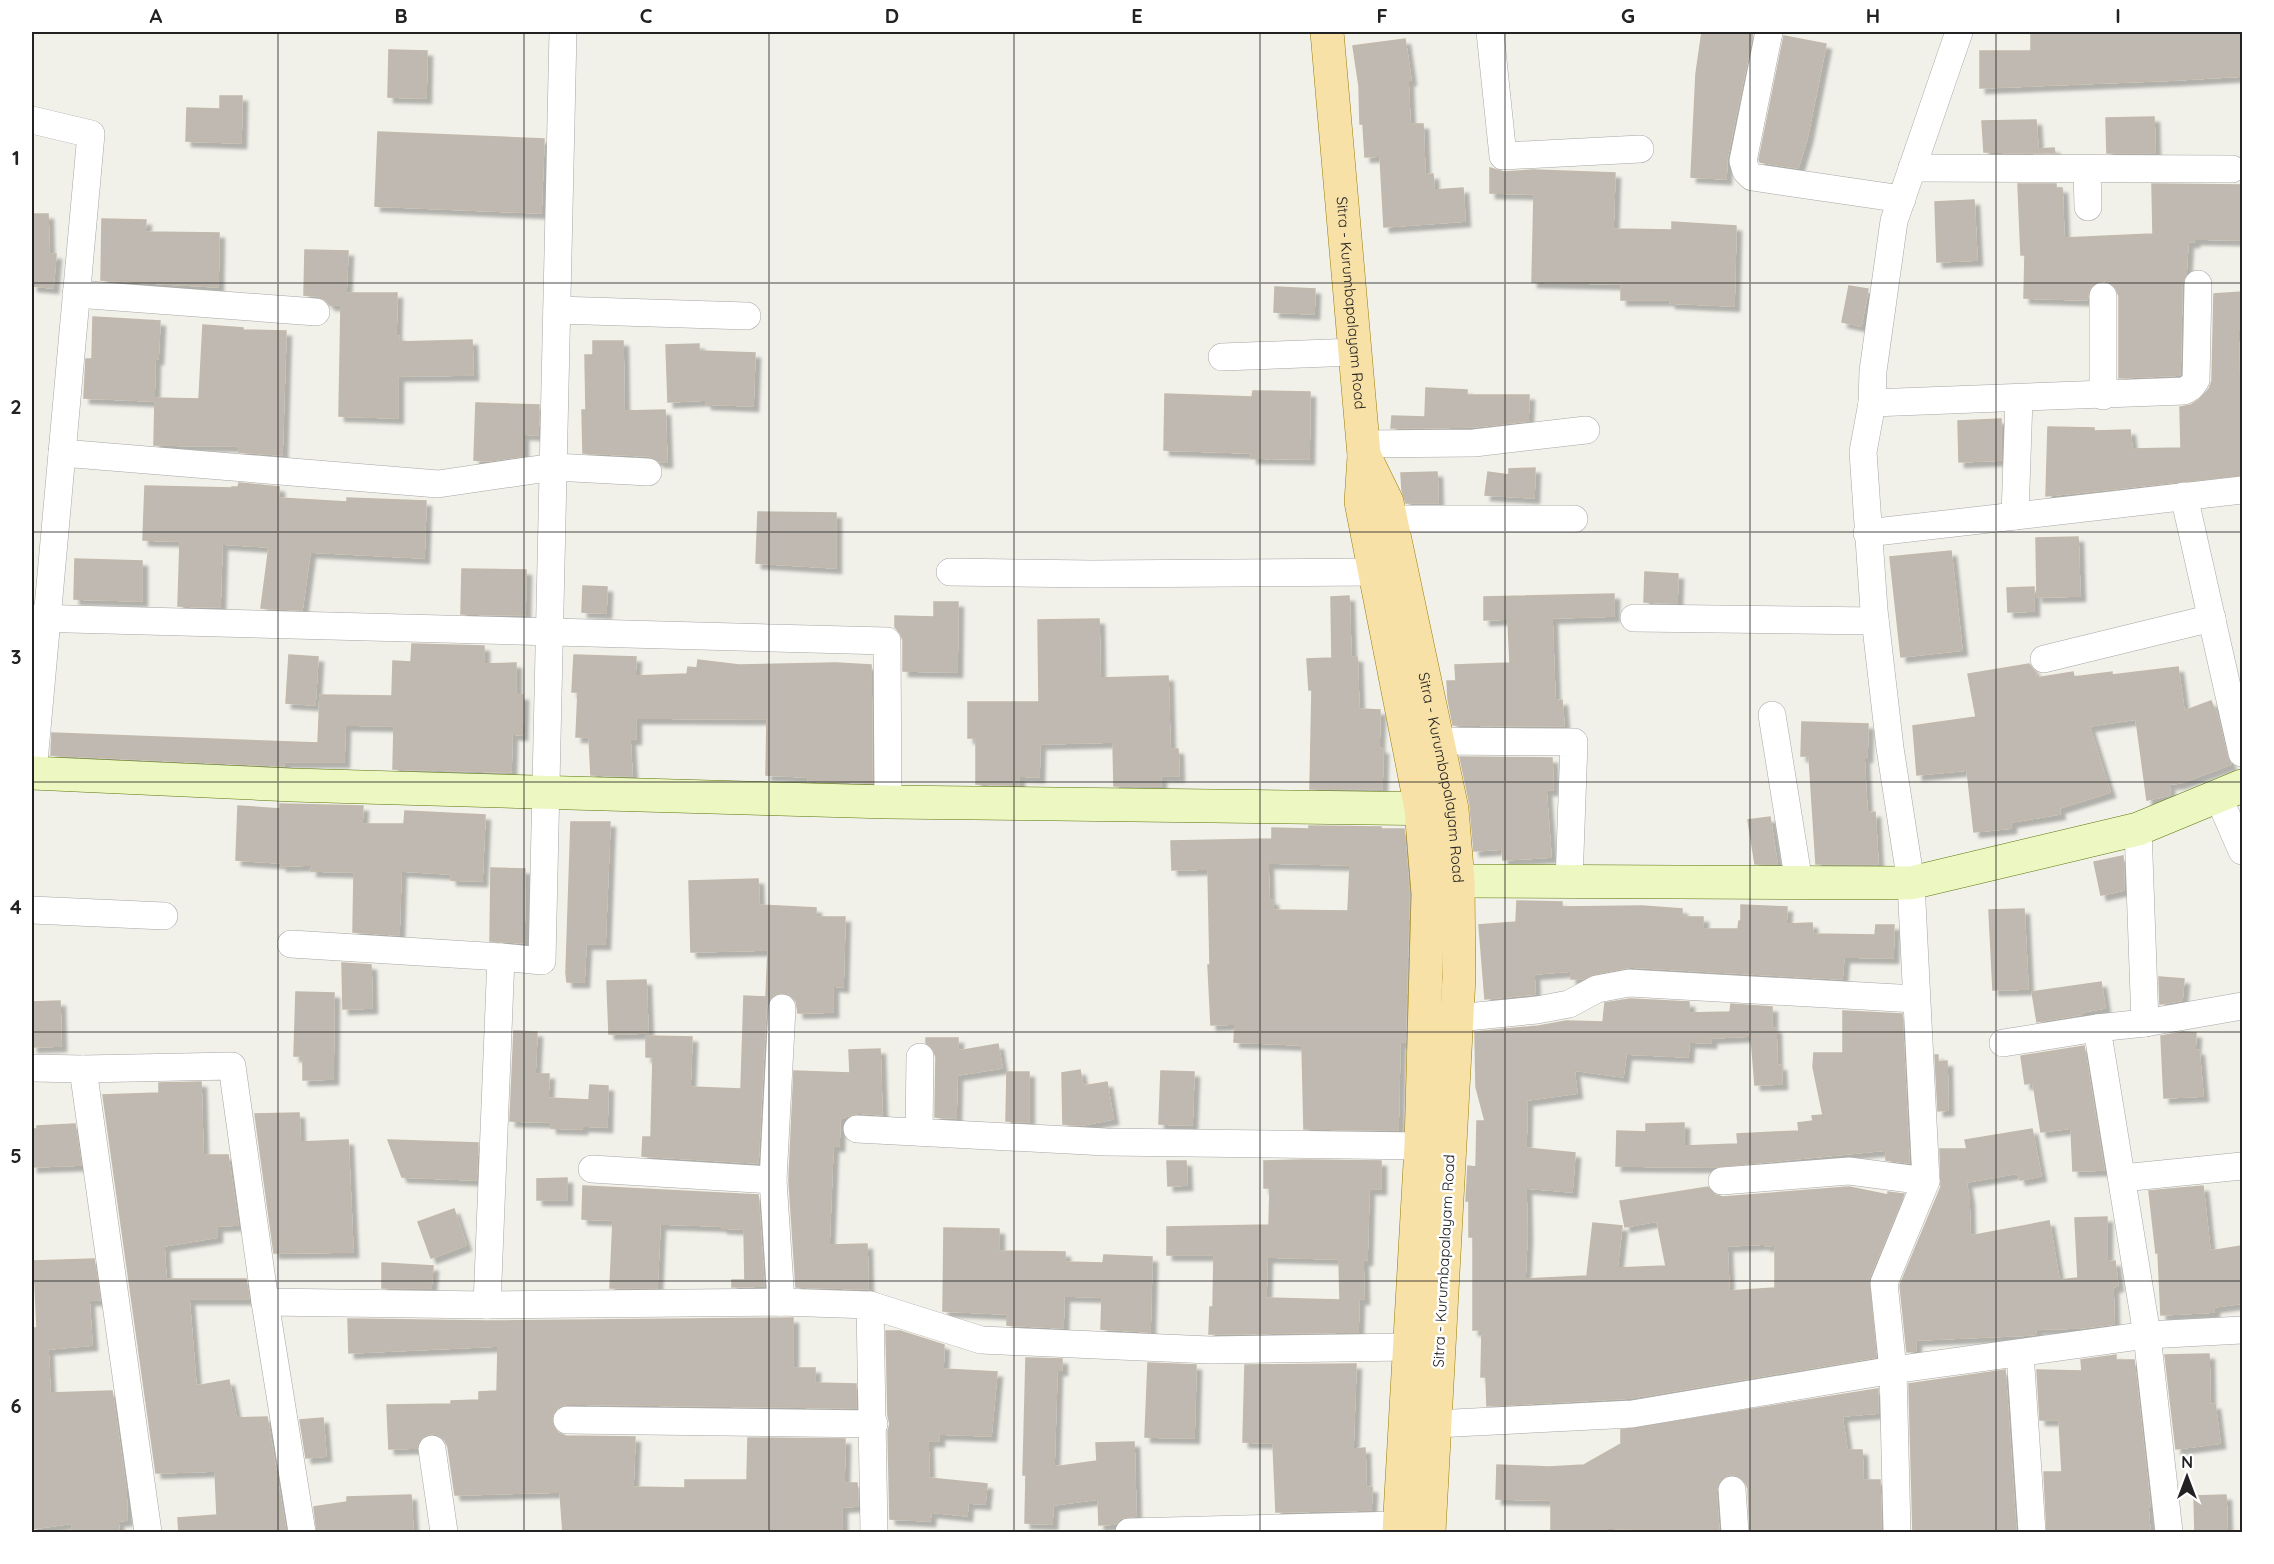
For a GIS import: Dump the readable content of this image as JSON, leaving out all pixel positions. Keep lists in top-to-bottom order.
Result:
{
  "streets": {
    "main road": ["Sitra - Kurumbapalayam Road"]
  },
  "north": "top",
  "grid": {
    "columns": [
      "A",
      "B",
      "C",
      "D",
      "E",
      "F",
      "G",
      "H",
      "I"
    ],
    "rows": [
      "1",
      "2",
      "3",
      "4",
      "5",
      "6"
    ]
  }
}
